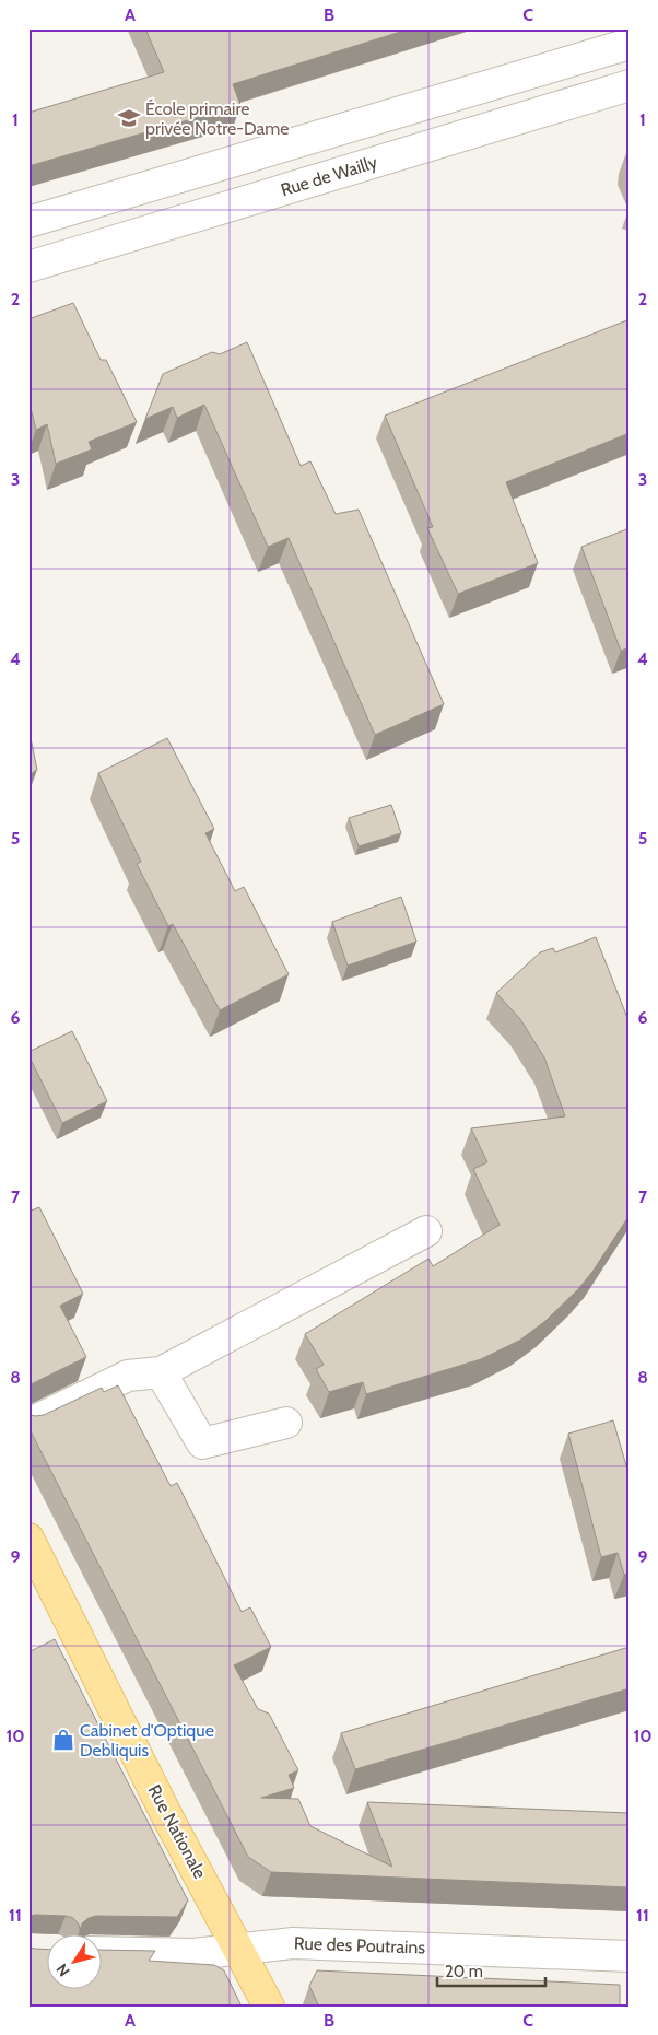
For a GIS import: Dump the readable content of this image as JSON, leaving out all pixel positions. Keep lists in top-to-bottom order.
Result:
{
  "streets": {
    "main road": ["Rue Nationale"],
    "street": ["Rue de Wailly", "Rue des Poutrains"]
  },
  "crossings": [
    ["Rue Nationale", "Rue des Poutrains"]
  ],
  "places": {
    "school or university": ["École primaire privée Notre-Dame"],
    "shop": ["Cabinet d'Optique Debliquis"]
  },
  "scale_bar": "20 m",
  "north": "bottom left",
  "grid": {
    "columns": ["A", "B", "C"],
    "rows": [
      "1",
      "2",
      "3",
      "4",
      "5",
      "6",
      "7",
      "8",
      "9",
      "10",
      "11"
    ]
  }
}
